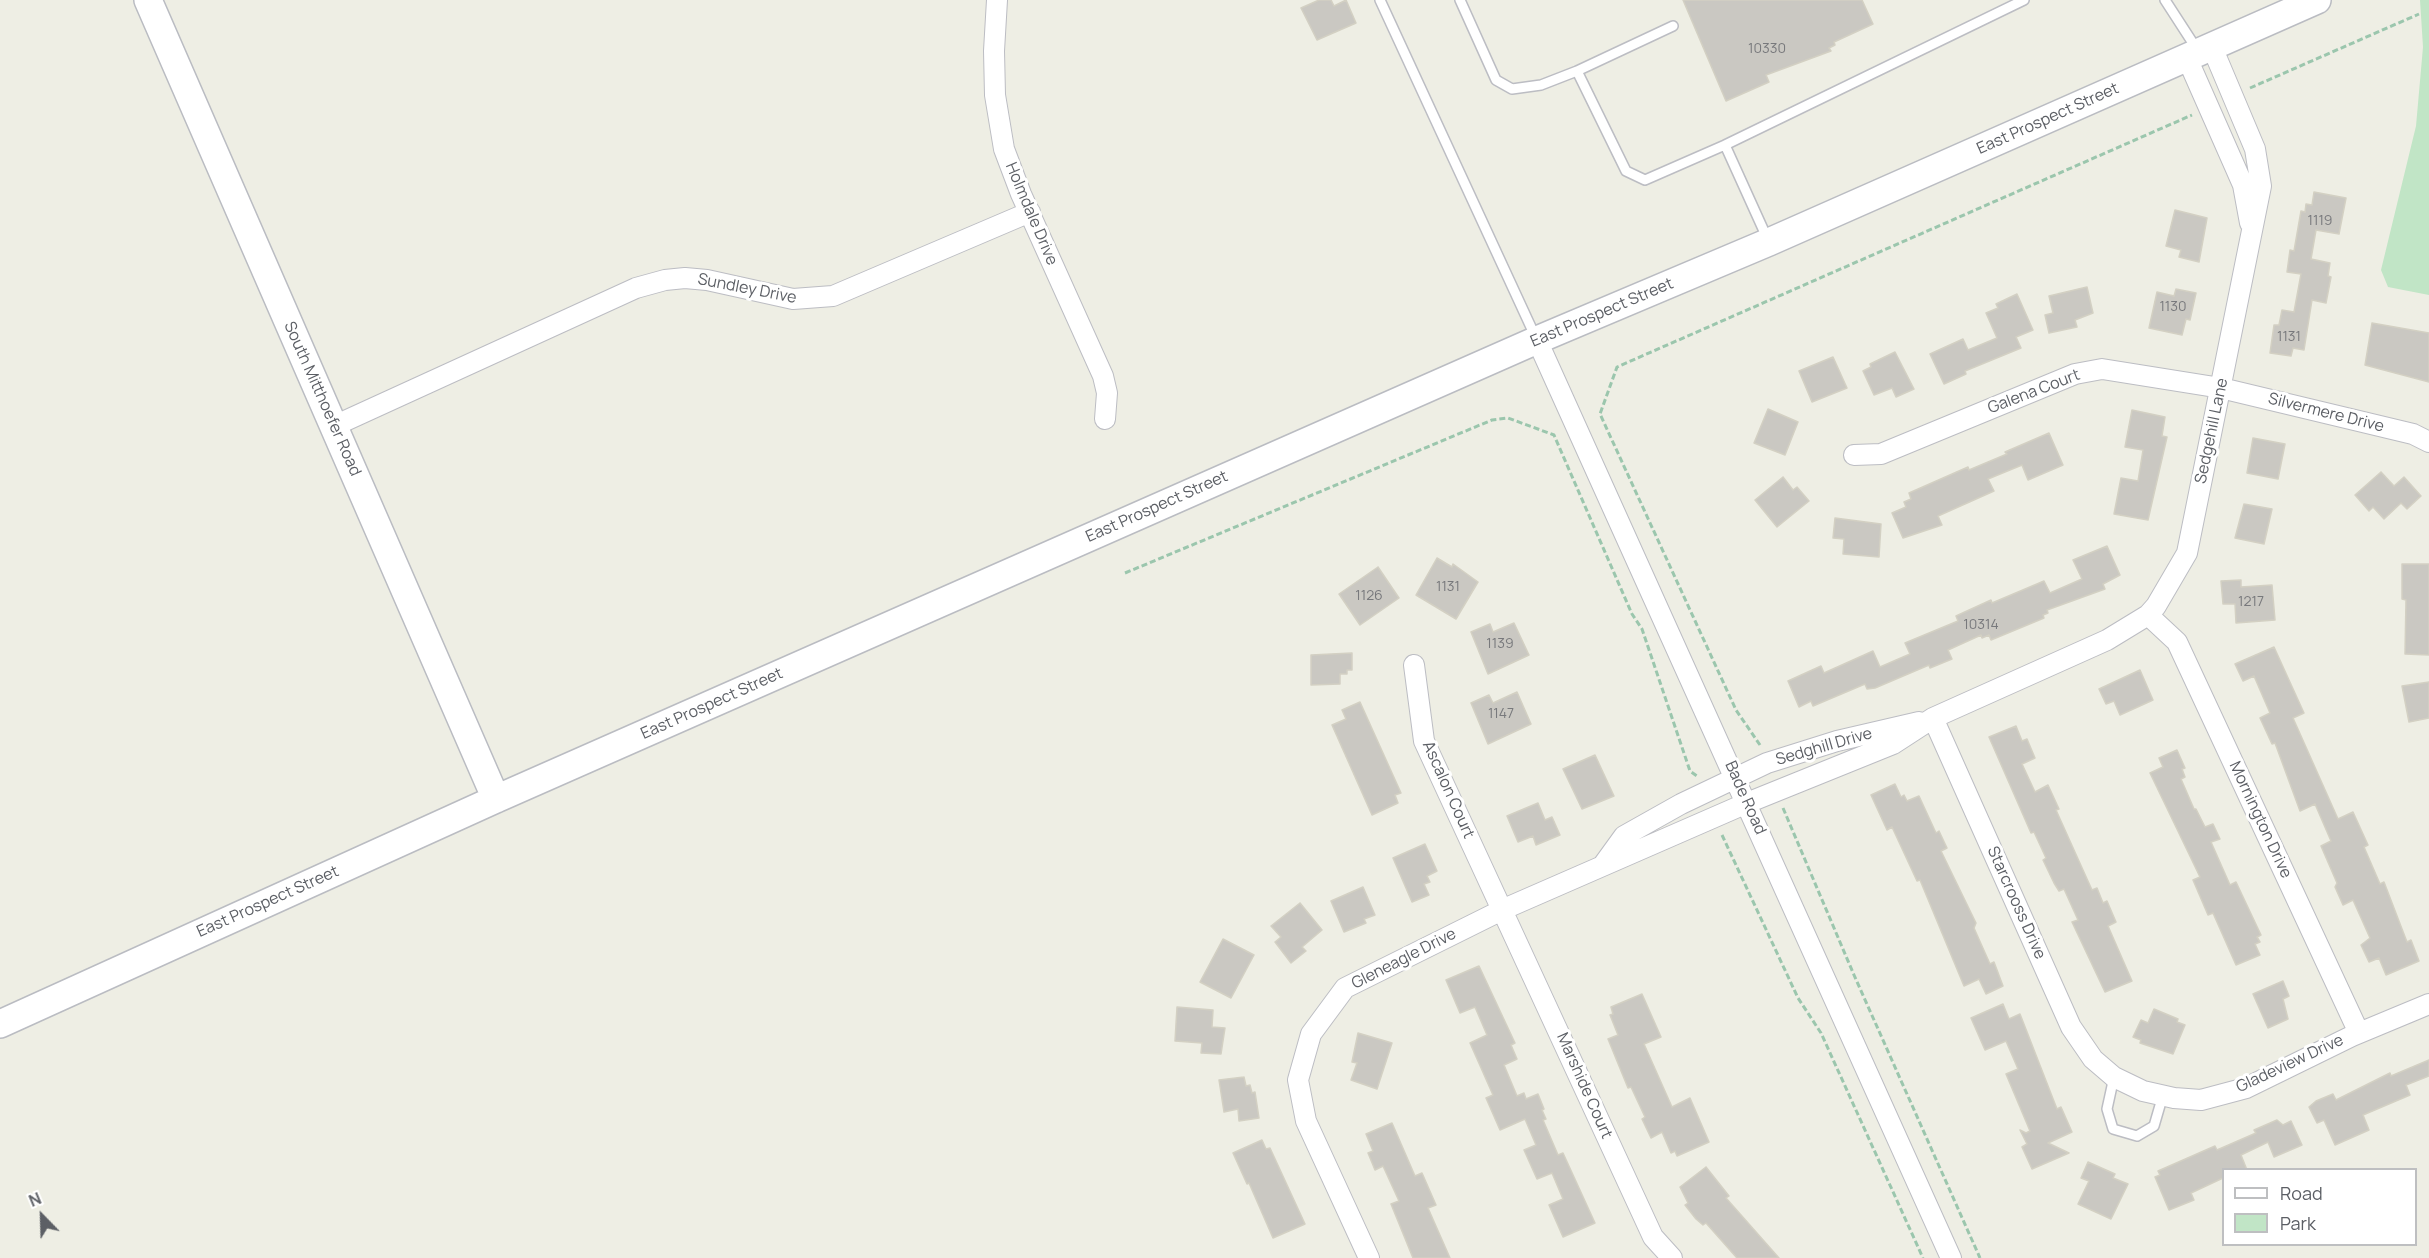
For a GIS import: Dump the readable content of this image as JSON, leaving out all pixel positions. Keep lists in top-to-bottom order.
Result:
{
  "streets": {
    "street": [
      "East Prospect Street",
      "Holmdale Drive",
      "Sundley Drive",
      "Galena Court",
      "South Mitthoefer Road",
      "Silvermere Drive",
      "Sedgehill Lane",
      "Sedghill Drive",
      "Ascalon Court",
      "Bade Road",
      "Mornington Drive",
      "Starcrooss Drive",
      "Gleneagle Drive",
      "Gladeview Drive",
      "Marshide Court"
    ]
  },
  "crossings": [
    ["East Prospect Street", "South Mitthoefer Road"],
    ["East Prospect Street", "Sedgehill Lane"],
    ["East Prospect Street", "Bade Road"],
    ["Holmdale Drive", "Sundley Drive"],
    ["Sundley Drive", "South Mitthoefer Road"],
    ["Galena Court", "Silvermere Drive"],
    ["Galena Court", "Sedgehill Lane"],
    ["Silvermere Drive", "Sedgehill Lane"],
    ["Sedgehill Lane", "Sedghill Drive"],
    ["Sedgehill Lane", "Mornington Drive"],
    ["Sedghill Drive", "Ascalon Court"],
    ["Sedghill Drive", "Bade Road"],
    ["Sedghill Drive", "Mornington Drive"],
    ["Sedghill Drive", "Starcrooss Drive"],
    ["Sedghill Drive", "Gleneagle Drive"],
    ["Sedghill Drive", "Marshide Court"],
    ["Ascalon Court", "Gleneagle Drive"],
    ["Ascalon Court", "Marshide Court"],
    ["Mornington Drive", "Gladeview Drive"],
    ["Starcrooss Drive", "Gladeview Drive"],
    ["Gleneagle Drive", "Marshide Court"]
  ],
  "house_numbers": [
    "10330",
    "1119",
    "1130",
    "1131",
    "1131",
    "1126",
    "1217",
    "10314",
    "1139",
    "1147"
  ],
  "legend": ["Road", "Park"],
  "north": "top left"
}
